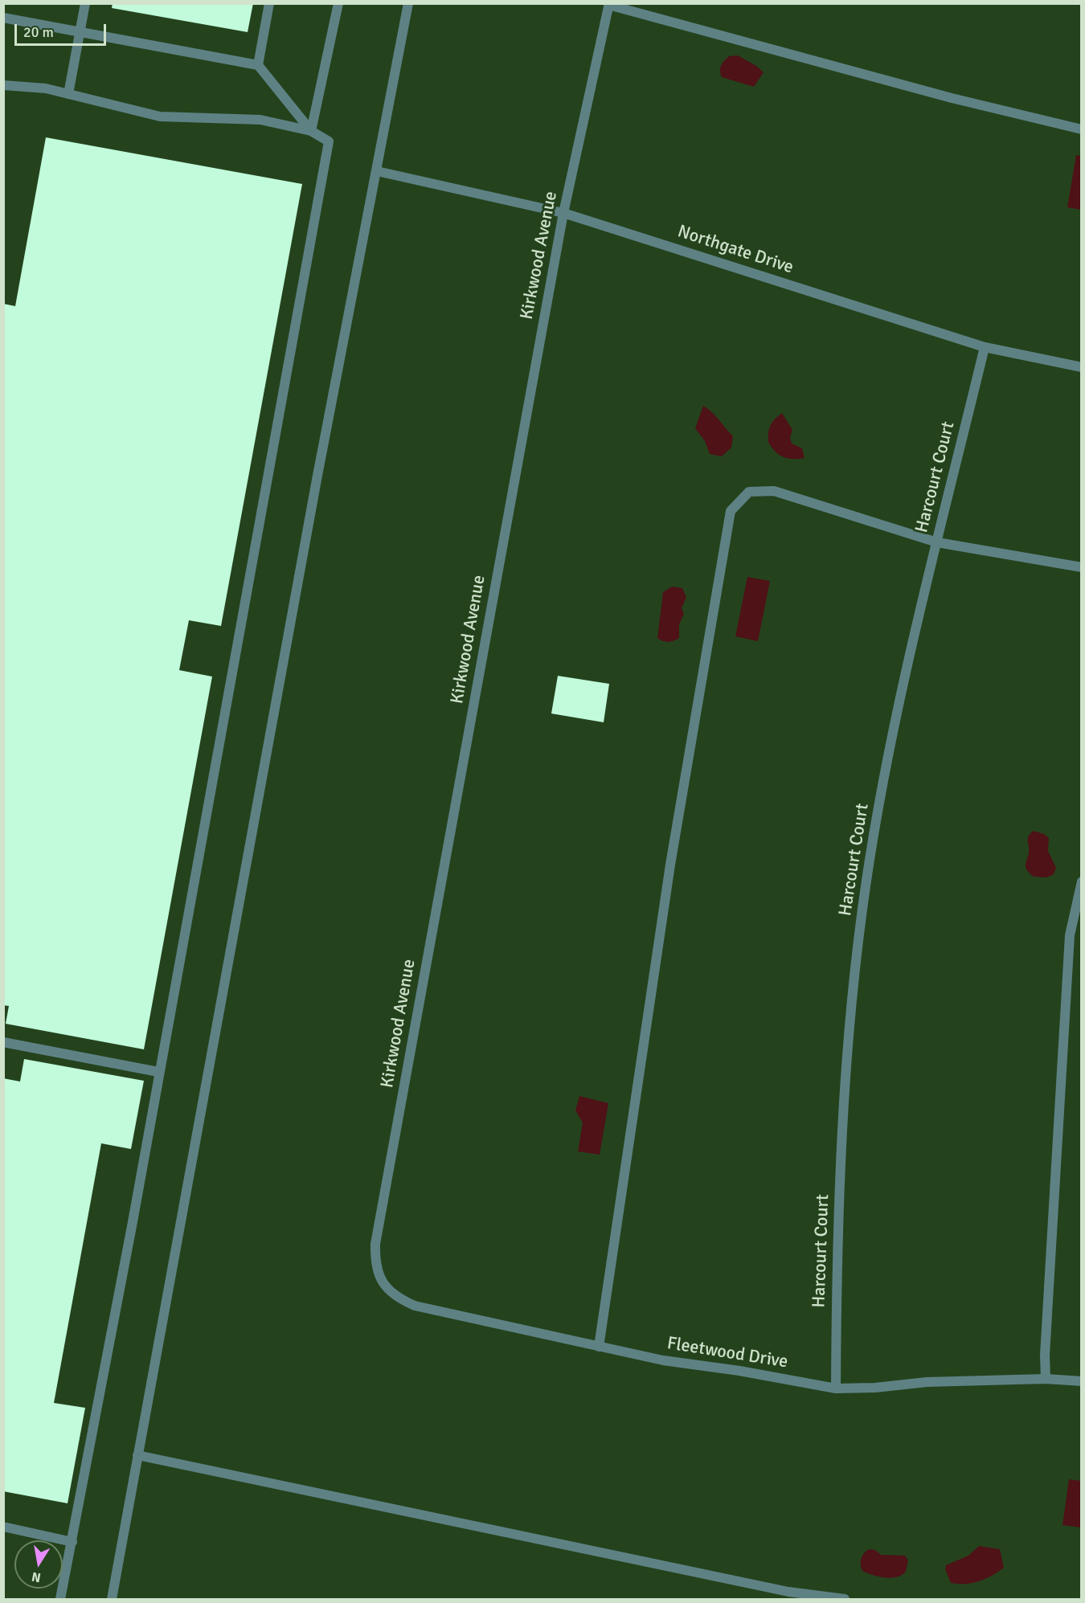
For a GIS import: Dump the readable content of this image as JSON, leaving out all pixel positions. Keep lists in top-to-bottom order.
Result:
{
  "streets": {
    "street": [
      "Northgate Drive",
      "Kirkwood Avenue",
      "Harcourt Court",
      "Fleetwood Drive"
    ]
  },
  "crossings": [
    ["Northgate Drive", "Kirkwood Avenue"],
    ["Northgate Drive", "Harcourt Court"],
    ["Kirkwood Avenue", "Fleetwood Drive"],
    ["Harcourt Court", "Fleetwood Drive"]
  ],
  "scale_bar": "20 m",
  "north": "bottom"
}
